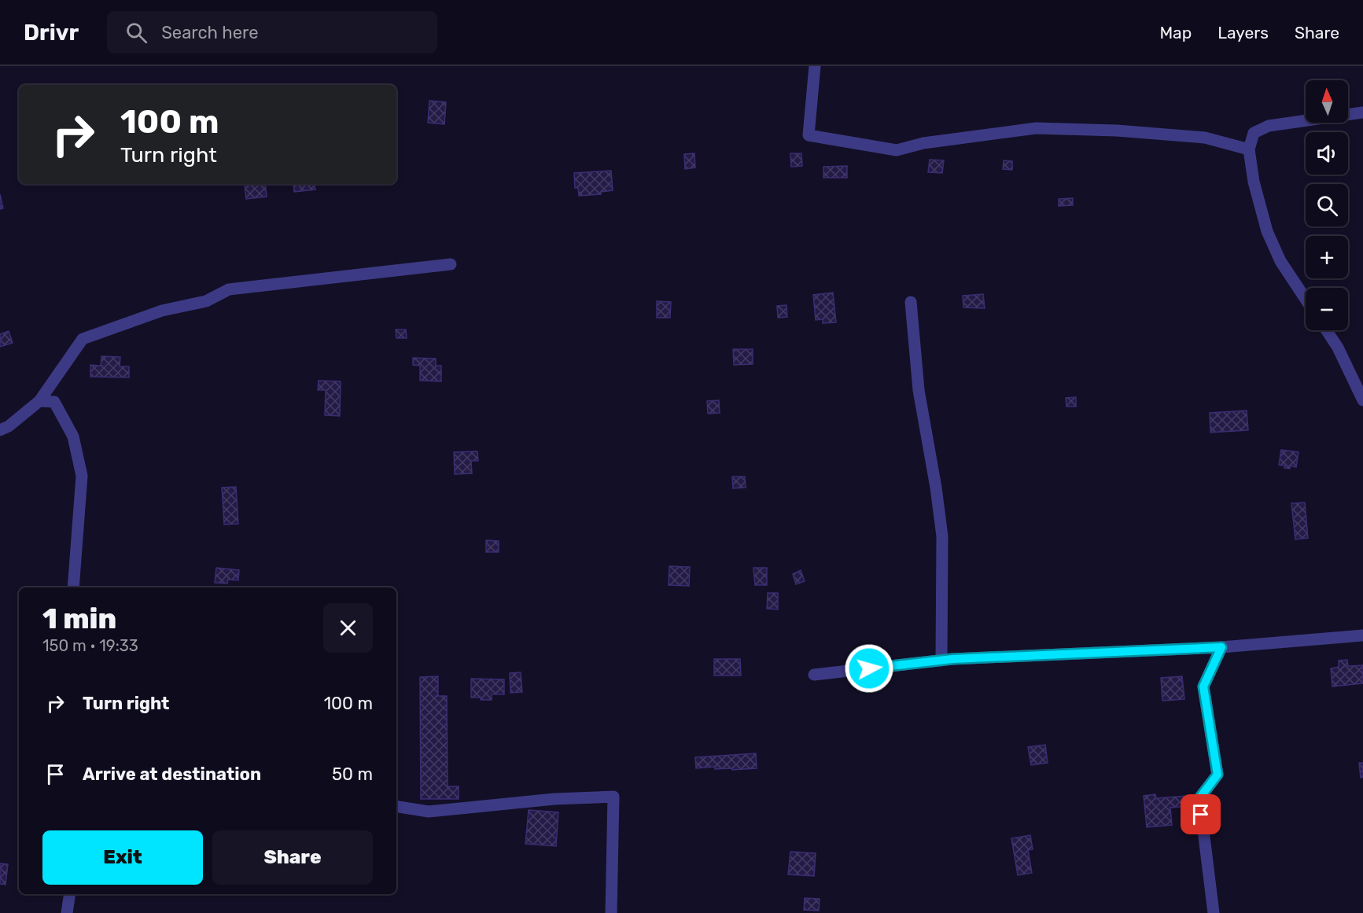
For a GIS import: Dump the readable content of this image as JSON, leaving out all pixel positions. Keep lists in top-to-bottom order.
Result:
{
  "north": "top",
  "page": {
    "header": "Drivr",
    "search": "Search here",
    "nav": ["Map", "Layers", "Share"],
    "map_buttons": ["+", "−"],
    "turn": ["100 m", "Turn right"],
    "heading": ["1 min", "150 m · 19:33"],
    "list": [
      {
        "name": "Turn right",
        "value": "100 m"
      },
      {
        "name": "Arrive at destination",
        "value": "50 m"
      }
    ],
    "buttons": ["Exit", "Share"]
  }
}
